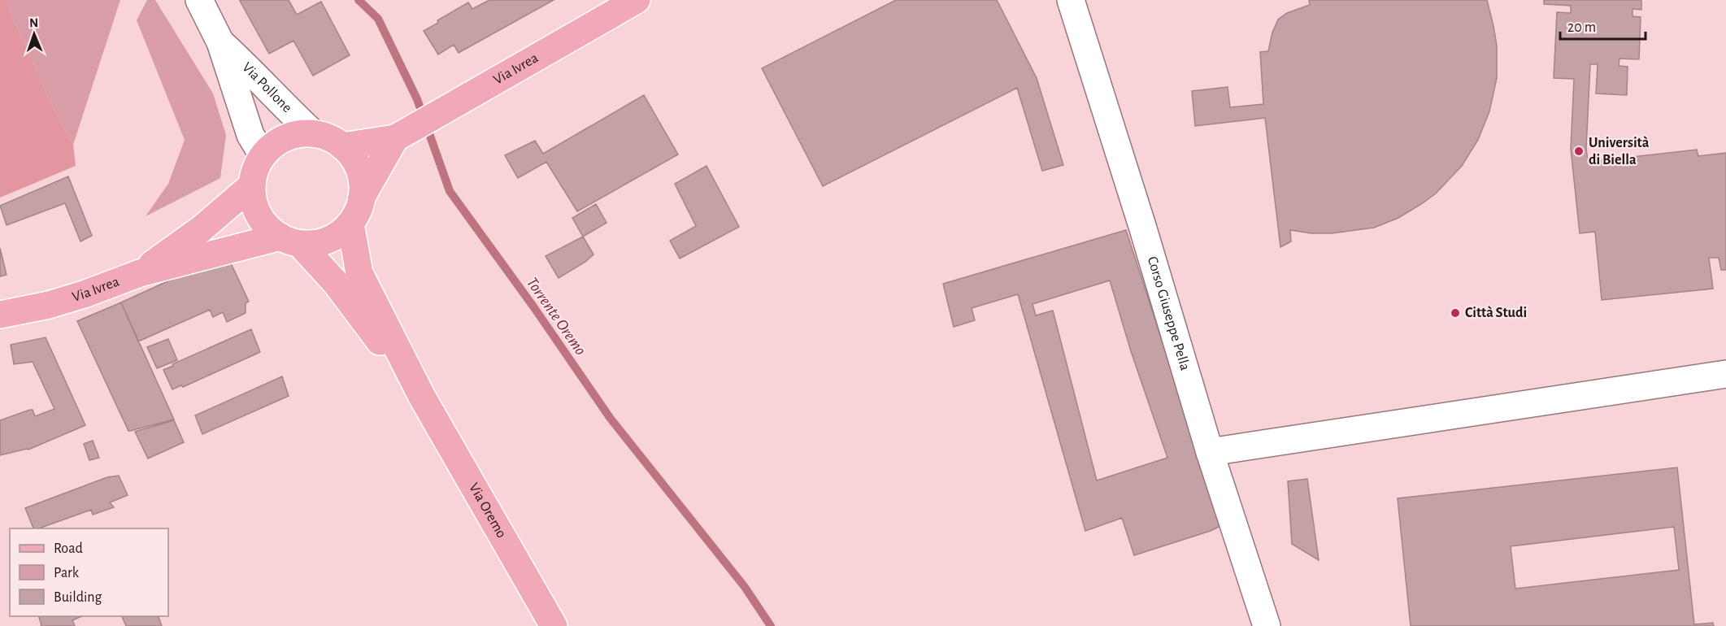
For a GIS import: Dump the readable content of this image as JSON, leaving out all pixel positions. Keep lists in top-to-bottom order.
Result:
{
  "streets": {
    "main road": ["Via Ivrea", "Via Oremo"],
    "street": ["Via Pollone", "Corso Giuseppe Pella"]
  },
  "crossings": [
    ["Via Ivrea", "Via Pollone"],
    ["Via Ivrea", "Via Oremo"],
    ["Via Pollone", "Via Oremo"]
  ],
  "water": ["Torrente Oremo"],
  "places": ["Università di Biella", "Città Studi"],
  "legend": ["Road", "Park", "Building"],
  "scale_bar": "20 m",
  "north": "top"
}
